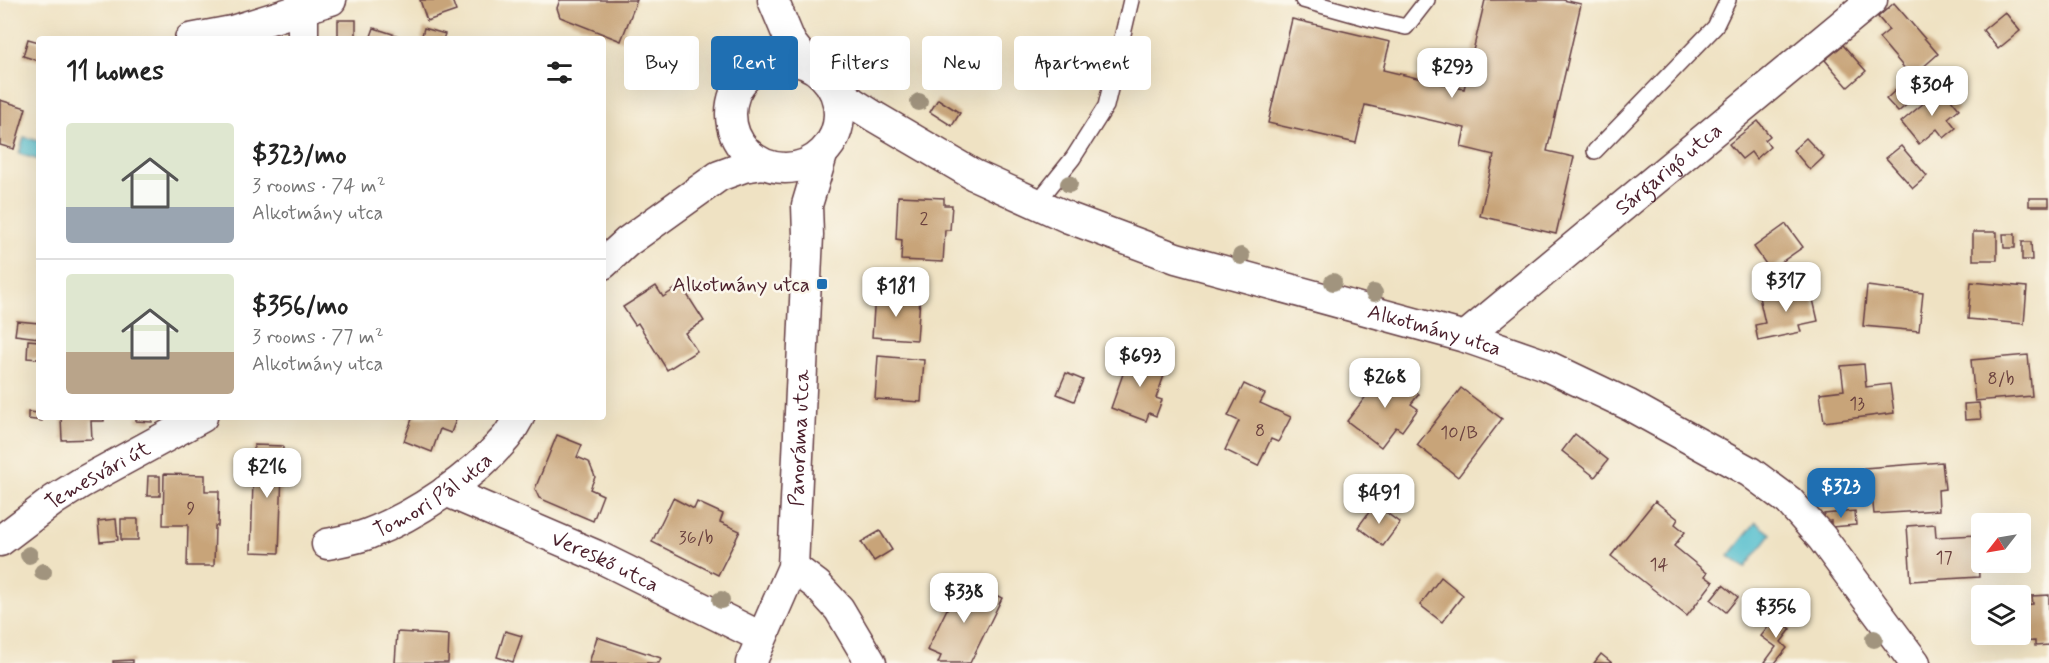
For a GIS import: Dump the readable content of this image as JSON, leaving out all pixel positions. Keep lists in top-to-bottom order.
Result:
{
  "streets": {
    "street": [
      "Sárgarigó utca",
      "Alkotmány utca",
      "Panoráma utca",
      "Temesvári út",
      "Tomori Pál utca",
      "Vereskő utca"
    ]
  },
  "crossings": [
    ["Sárgarigó utca", "Alkotmány utca"],
    ["Panoráma utca", "Vereskő utca"],
    ["Tomori Pál utca", "Vereskő utca"]
  ],
  "places": {
    "transit": ["Alkotmány utca"]
  },
  "house_numbers": [
    "2",
    "8/b",
    "13",
    "8",
    "10/B",
    "9",
    "36/b",
    "17",
    "14"
  ],
  "north": "bottom left",
  "page": {
    "chip": [
      "Buy",
      "Rent",
      "Filters",
      "New",
      "Apartment"
    ],
    "heading": "11 homes",
    "price": [
      "$293",
      "$304",
      "$317",
      "$181",
      "$693",
      "$268",
      "$216",
      "$323",
      "$491",
      "$338",
      "$356"
    ],
    "list": [
      {
        "name": "$323/mo",
        "note": "3 rooms · 74 m² · Alkotmány utca"
      },
      {
        "name": "$356/mo",
        "note": "3 rooms · 77 m² · Alkotmány utca"
      }
    ]
  }
}
